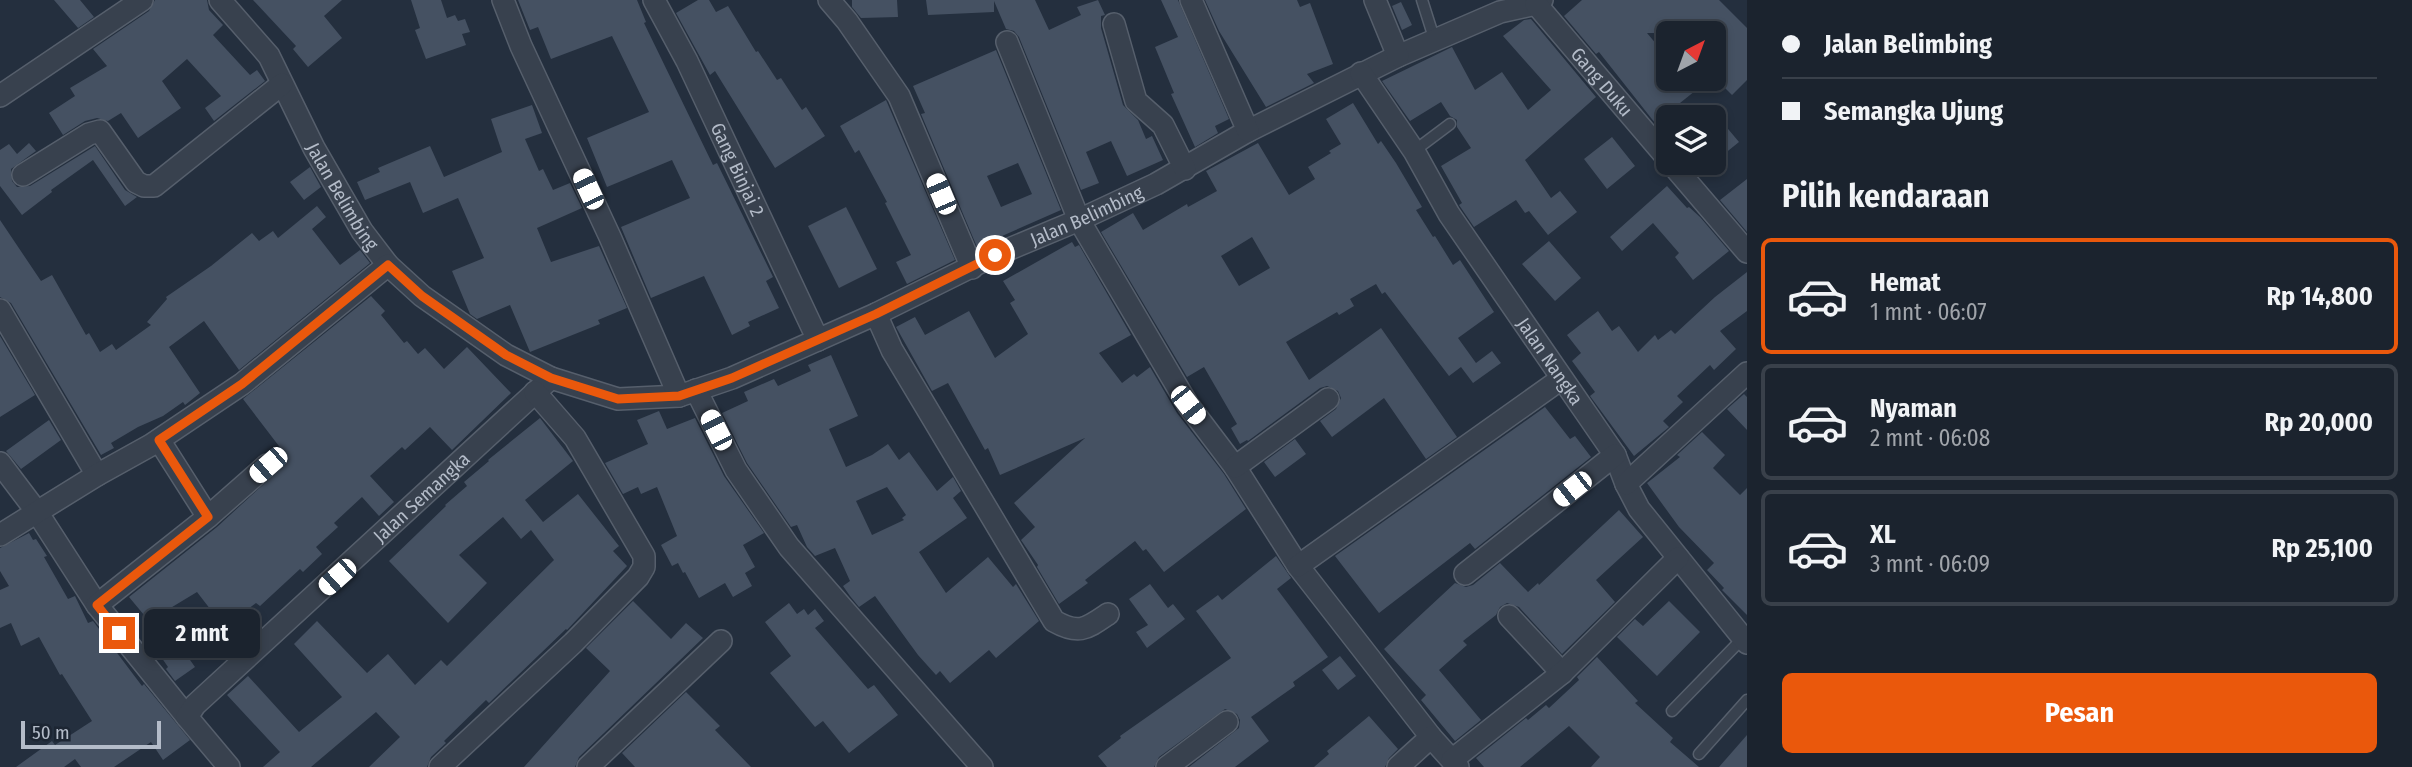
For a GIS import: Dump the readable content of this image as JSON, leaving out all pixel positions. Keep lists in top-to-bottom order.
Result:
{
  "streets": {
    "street": [
      "Gang Duku",
      "Gang Binjai 2",
      "Jalan Belimbing",
      "Jalan Nangka",
      "Jalan Semangka"
    ]
  },
  "crossings": [
    ["Gang Duku", "Jalan Belimbing"],
    ["Gang Binjai 2", "Jalan Belimbing"],
    ["Jalan Belimbing", "Jalan Nangka"],
    ["Jalan Belimbing", "Jalan Semangka"]
  ],
  "scale_bar": "50 m",
  "north": "top right",
  "page": {
    "banner": ["Jalan Belimbing", "Semangka Ujung"],
    "heading": "Pilih kendaraan",
    "list": [
      {
        "name": "Hemat",
        "note": "1 mnt · 06:07",
        "value": "Rp 14,800"
      },
      {
        "name": "Nyaman",
        "note": "2 mnt · 06:08",
        "value": "Rp 20,000"
      },
      {
        "name": "XL",
        "note": "3 mnt · 06:09",
        "value": "Rp 25,100"
      }
    ],
    "bubble": "2 mnt",
    "buttons": "Pesan",
    "scale": "50 m"
  }
}
